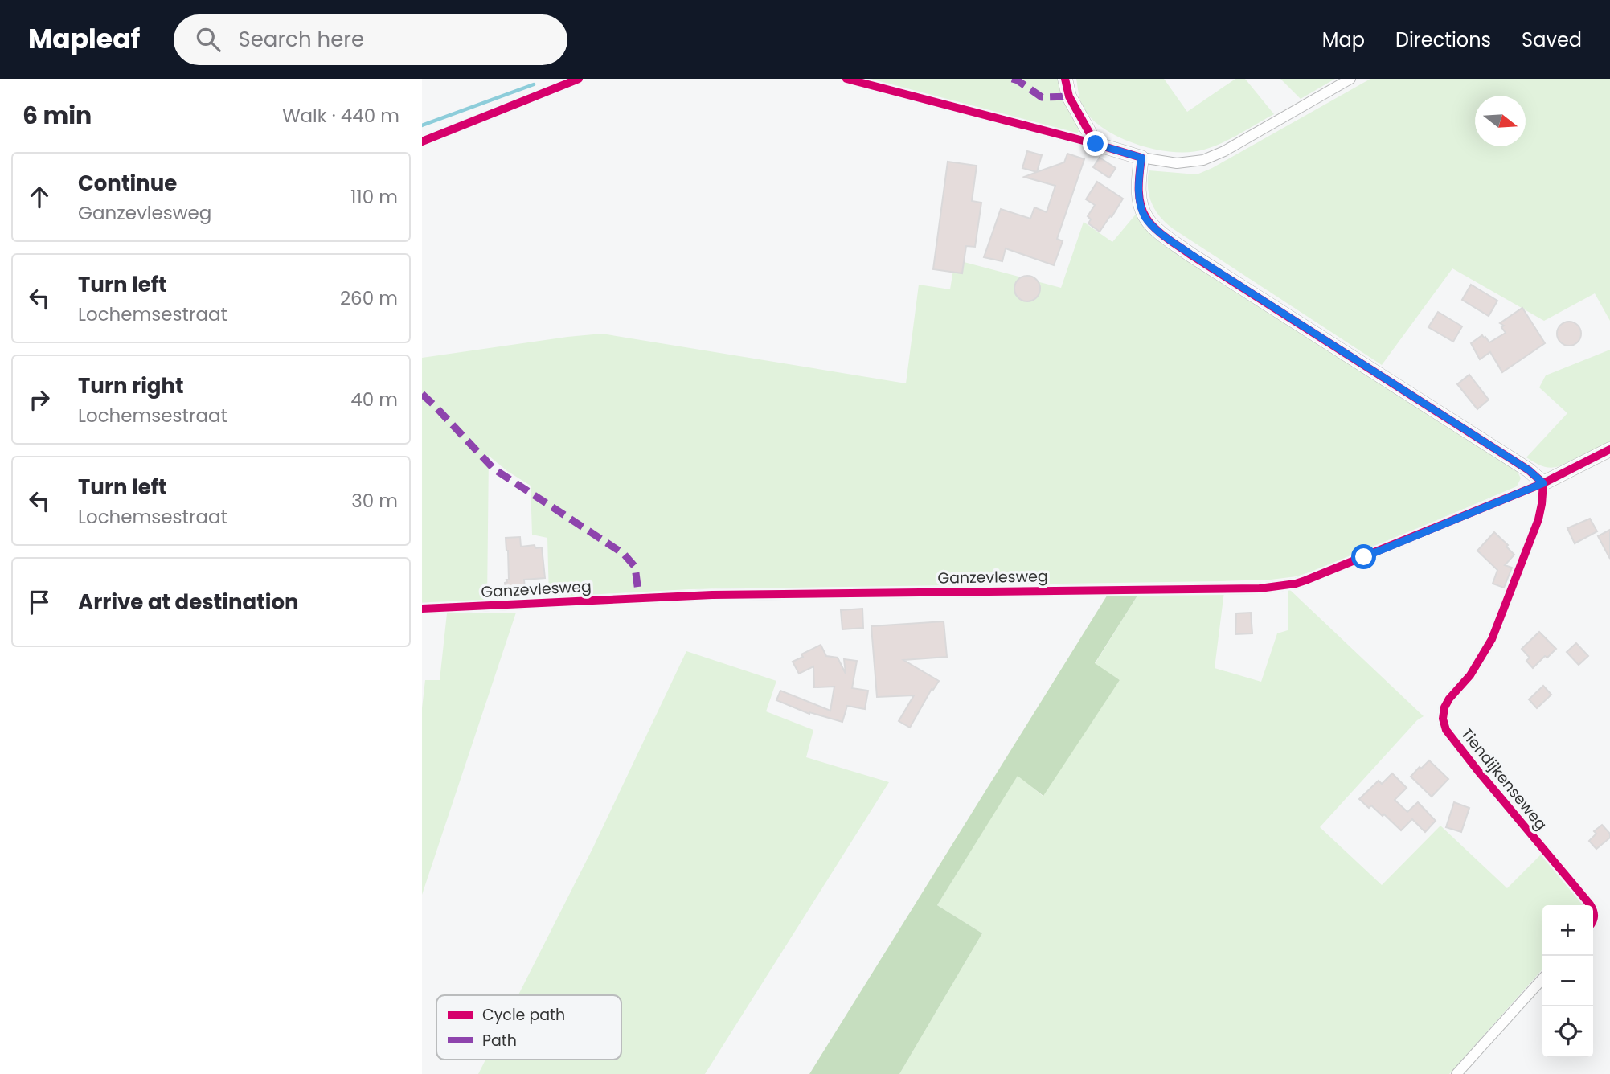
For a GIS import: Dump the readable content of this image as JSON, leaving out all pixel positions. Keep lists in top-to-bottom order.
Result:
{
  "streets": {
    "street": ["Ganzevlesweg", "Tiendijkenseweg"]
  },
  "crossings": [
    ["Ganzevlesweg", "Tiendijkenseweg"]
  ],
  "legend": ["Cycle path", "Path"],
  "north": "right",
  "page": {
    "header": "Mapleaf",
    "search": "Search here",
    "nav": ["Map", "Directions", "Saved"],
    "heading": ["6 min", "Walk · 440 m"],
    "list": [
      ["Continue", "Ganzevlesweg", "110 m"],
      ["Turn left", "Lochemsestraat", "260 m"],
      ["Turn right", "Lochemsestraat", "40 m"],
      ["Turn left", "Lochemsestraat", "30 m"],
      "Arrive at destination"
    ],
    "map_buttons": ["+", "−"]
  }
}
